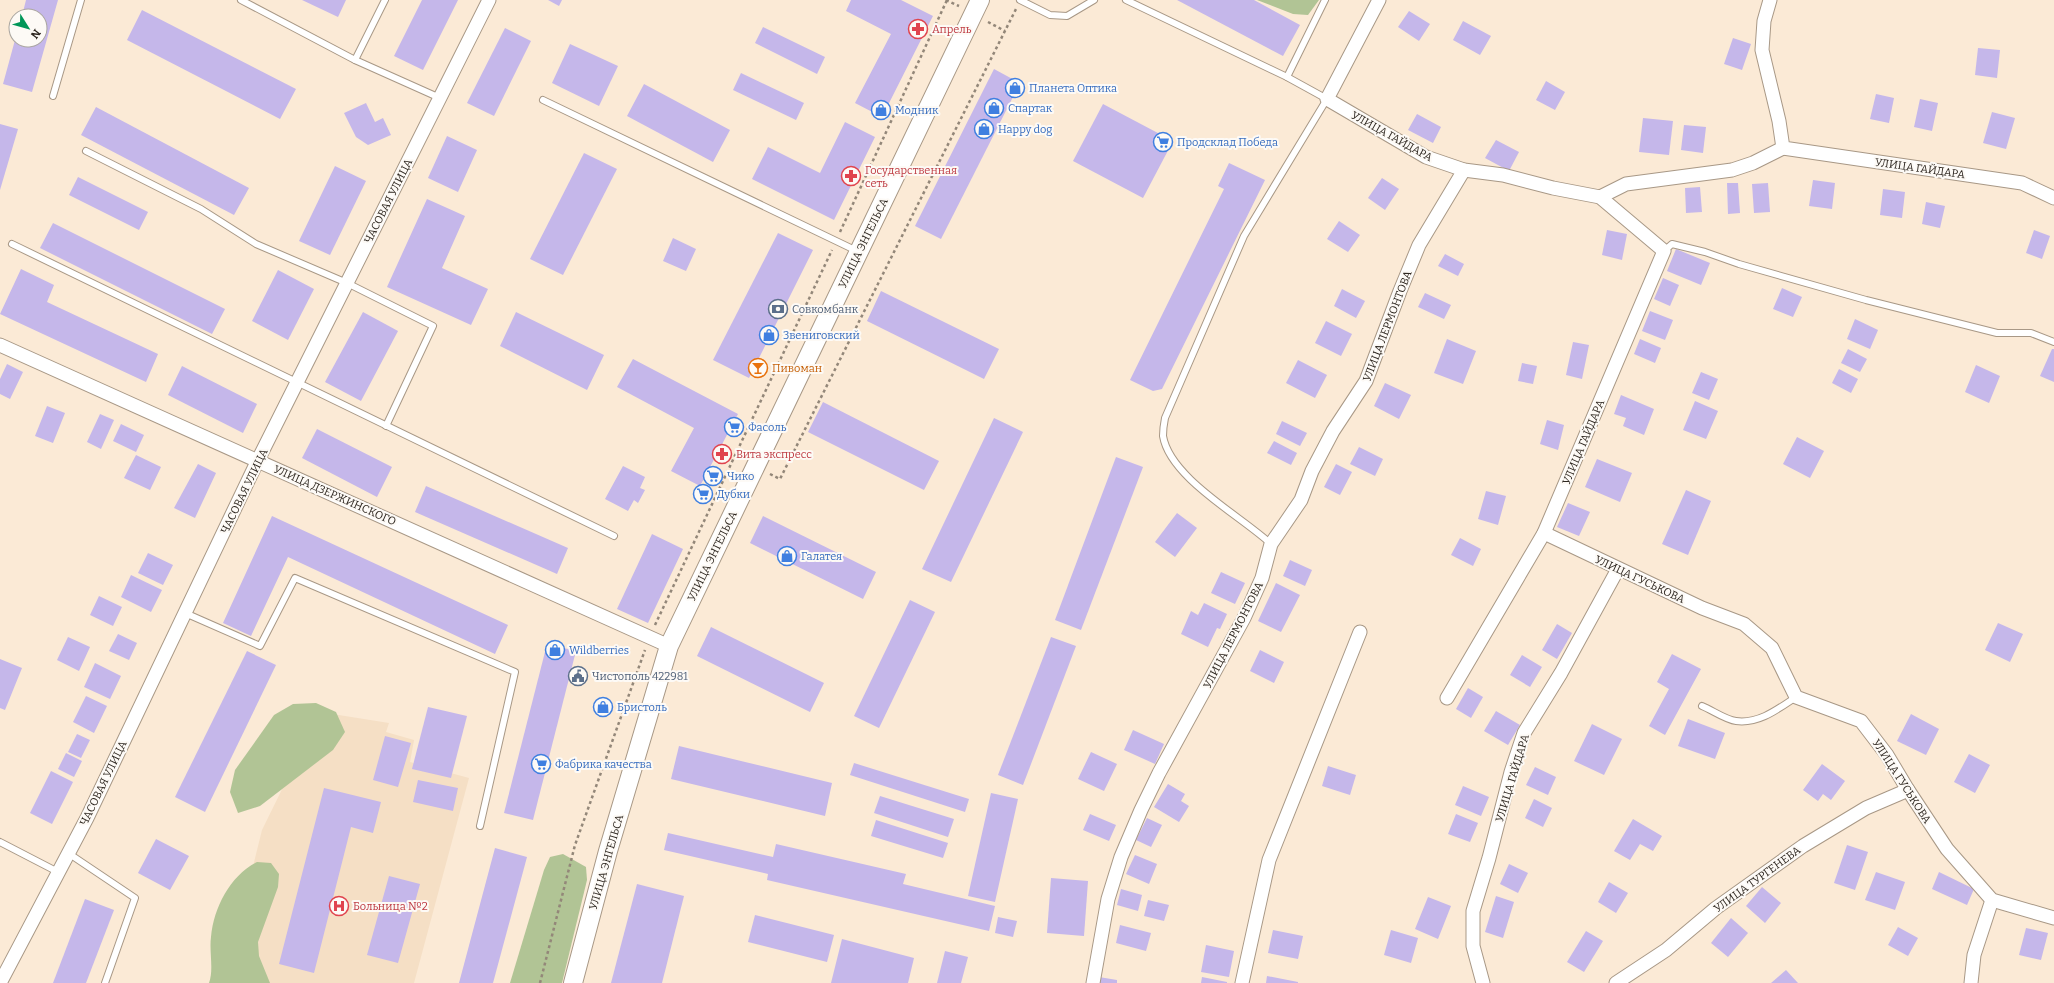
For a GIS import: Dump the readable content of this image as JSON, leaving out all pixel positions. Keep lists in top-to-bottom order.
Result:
{
  "streets": {
    "main road": ["УЛИЦА ЭНГЕЛЬСА"],
    "street": [
      "УЛИЦА ГАЙДАРА",
      "ЧАСОВАЯ УЛИЦА",
      "УЛИЦА ЛЕРМОНТОВА",
      "УЛИЦА ДЗЕРЖИНСКОГО",
      "УЛИЦА ГУСЬКОВА",
      "УЛИЦА ТУРГЕНЕВА"
    ]
  },
  "crossings": [
    ["УЛИЦА ГАЙДАРА", "УЛИЦА ЛЕРМОНТОВА"],
    ["УЛИЦА ГАЙДАРА", "УЛИЦА ГУСЬКОВА"],
    ["ЧАСОВАЯ УЛИЦА", "УЛИЦА ДЗЕРЖИНСКОГО"],
    ["УЛИЦА ЭНГЕЛЬСА", "УЛИЦА ДЗЕРЖИНСКОГО"],
    ["УЛИЦА ГУСЬКОВА", "УЛИЦА ТУРГЕНЕВА"]
  ],
  "places": {
    "pharmacy": ["Апрель", "Государственная сеть", "Вита экспресс"],
    "shop": [
      "Планета Оптика",
      "Спартак",
      "Модник",
      "Happy dog",
      "Звениговский",
      "Галатея",
      "Wildberries",
      "Бристоль"
    ],
    "supermarket": [
      "Продсклад Победа",
      "Фасоль",
      "Чико",
      "Дубки",
      "Фабрика качества"
    ],
    "bank": ["Совкомбанк"],
    "bar": ["Пивоман"],
    "public building": ["Чистополь 422981"],
    "hospital": ["Больница №2"]
  },
  "north": "bottom right"
}
